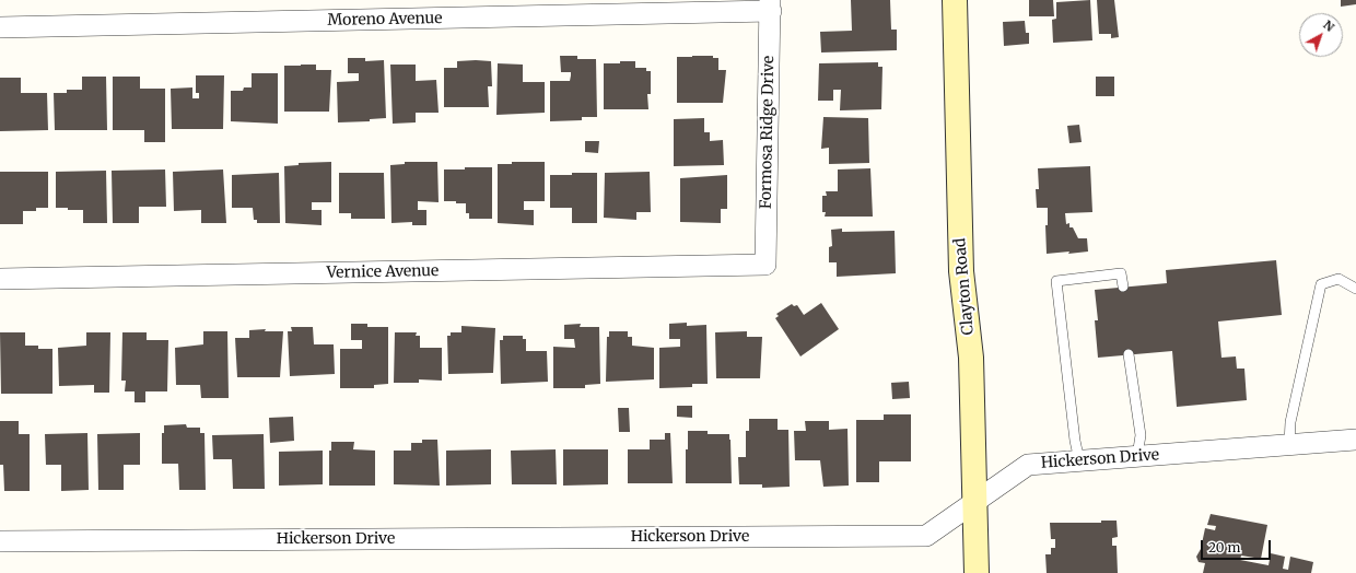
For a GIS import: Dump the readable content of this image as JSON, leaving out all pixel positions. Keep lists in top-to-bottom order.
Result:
{
  "streets": {
    "street": [
      "Moreno Avenue",
      "Formosa Ridge Drive",
      "Vernice Avenue",
      "Clayton Road",
      "Hickerson Drive"
    ]
  },
  "crossings": [
    ["Moreno Avenue", "Formosa Ridge Drive"],
    ["Formosa Ridge Drive", "Vernice Avenue"],
    ["Clayton Road", "Hickerson Drive"]
  ],
  "scale_bar": "20 m",
  "north": "top right"
}
